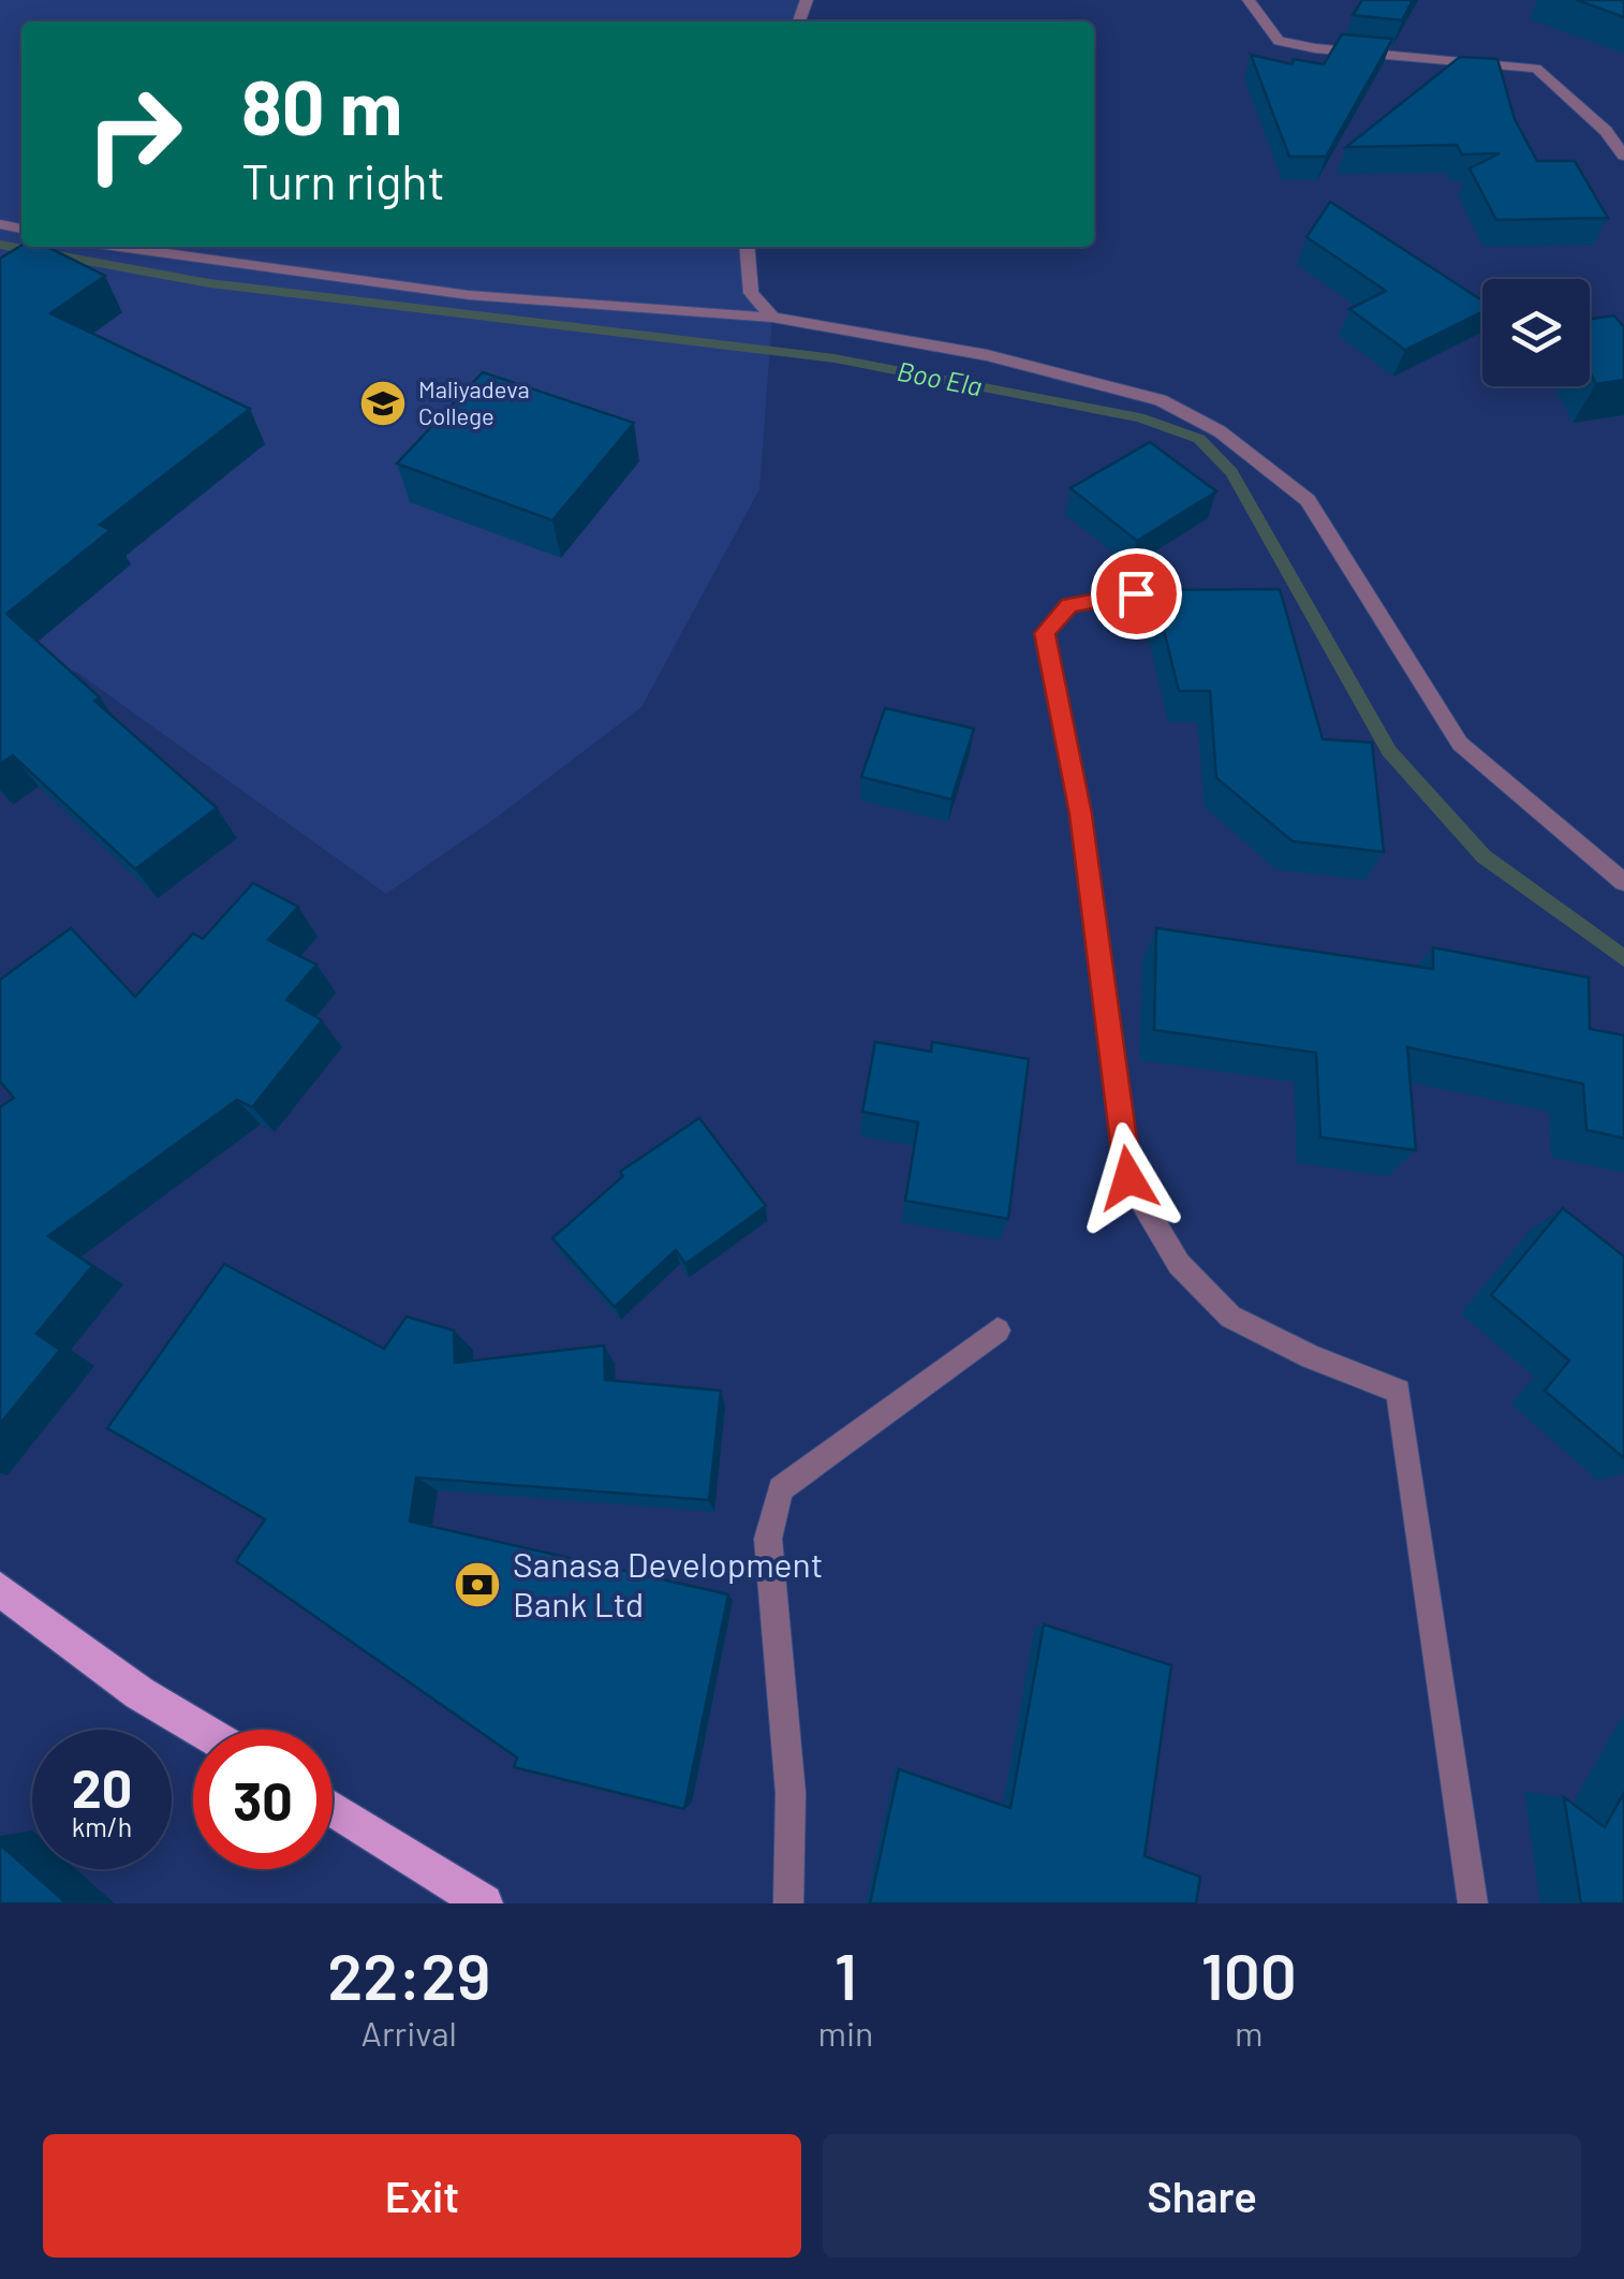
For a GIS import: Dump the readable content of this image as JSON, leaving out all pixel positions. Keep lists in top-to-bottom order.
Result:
{
  "water": ["Boo Ela"],
  "places": {
    "school or university": ["Maliyadeva College"],
    "bank": ["Sanasa Development Bank Ltd"]
  },
  "page": {
    "turn": ["80 m", "Turn right"],
    "speed": "20 km/h",
    "limit": "30",
    "eta": [
      "22:29",
      "Arrival",
      "1",
      "min",
      "100",
      "m"
    ],
    "buttons": ["Exit", "Share"]
  }
}
